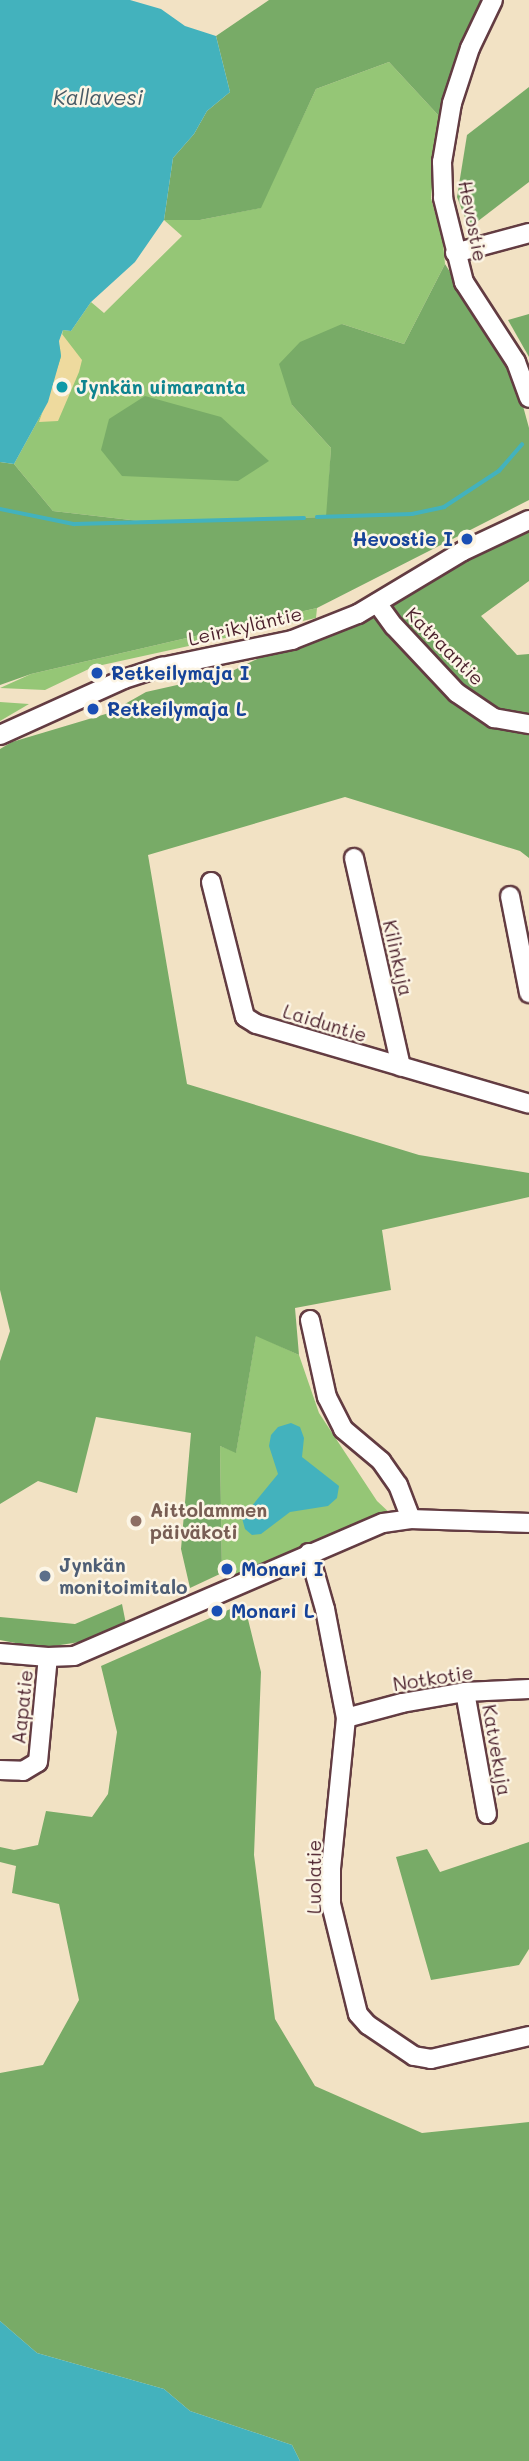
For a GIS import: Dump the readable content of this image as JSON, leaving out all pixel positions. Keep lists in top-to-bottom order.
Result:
{
  "streets": {
    "street": [
      "Hevostie",
      "Leirikyläntie",
      "Katraantie",
      "Kilinkuja",
      "Laiduntie",
      "Notkotie",
      "Aapatie",
      "Katvekuja",
      "Luolatie"
    ]
  },
  "crossings": [
    ["Leirikyläntie", "Katraantie"],
    ["Kilinkuja", "Laiduntie"],
    ["Notkotie", "Katvekuja"],
    ["Notkotie", "Luolatie"]
  ],
  "water": ["Kallavesi"],
  "places": [
    "Jynkän uimaranta",
    "Hevostie I",
    "Retkeilymaja I",
    "Retkeilymaja L",
    "Aittolammen päiväkoti",
    "Monari I",
    "Jynkän monitoimitalo",
    "Monari L"
  ]
}
